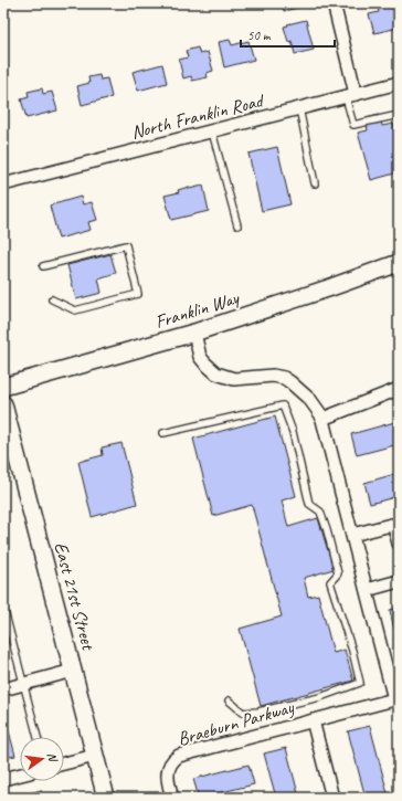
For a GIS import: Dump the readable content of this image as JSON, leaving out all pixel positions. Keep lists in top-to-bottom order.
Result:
{
  "streets": {
    "main road": ["Franklin Way", "East 21st Street"],
    "street": ["North Franklin Road", "Braeburn Parkway"]
  },
  "scale_bar": "50 m",
  "north": "right"
}
